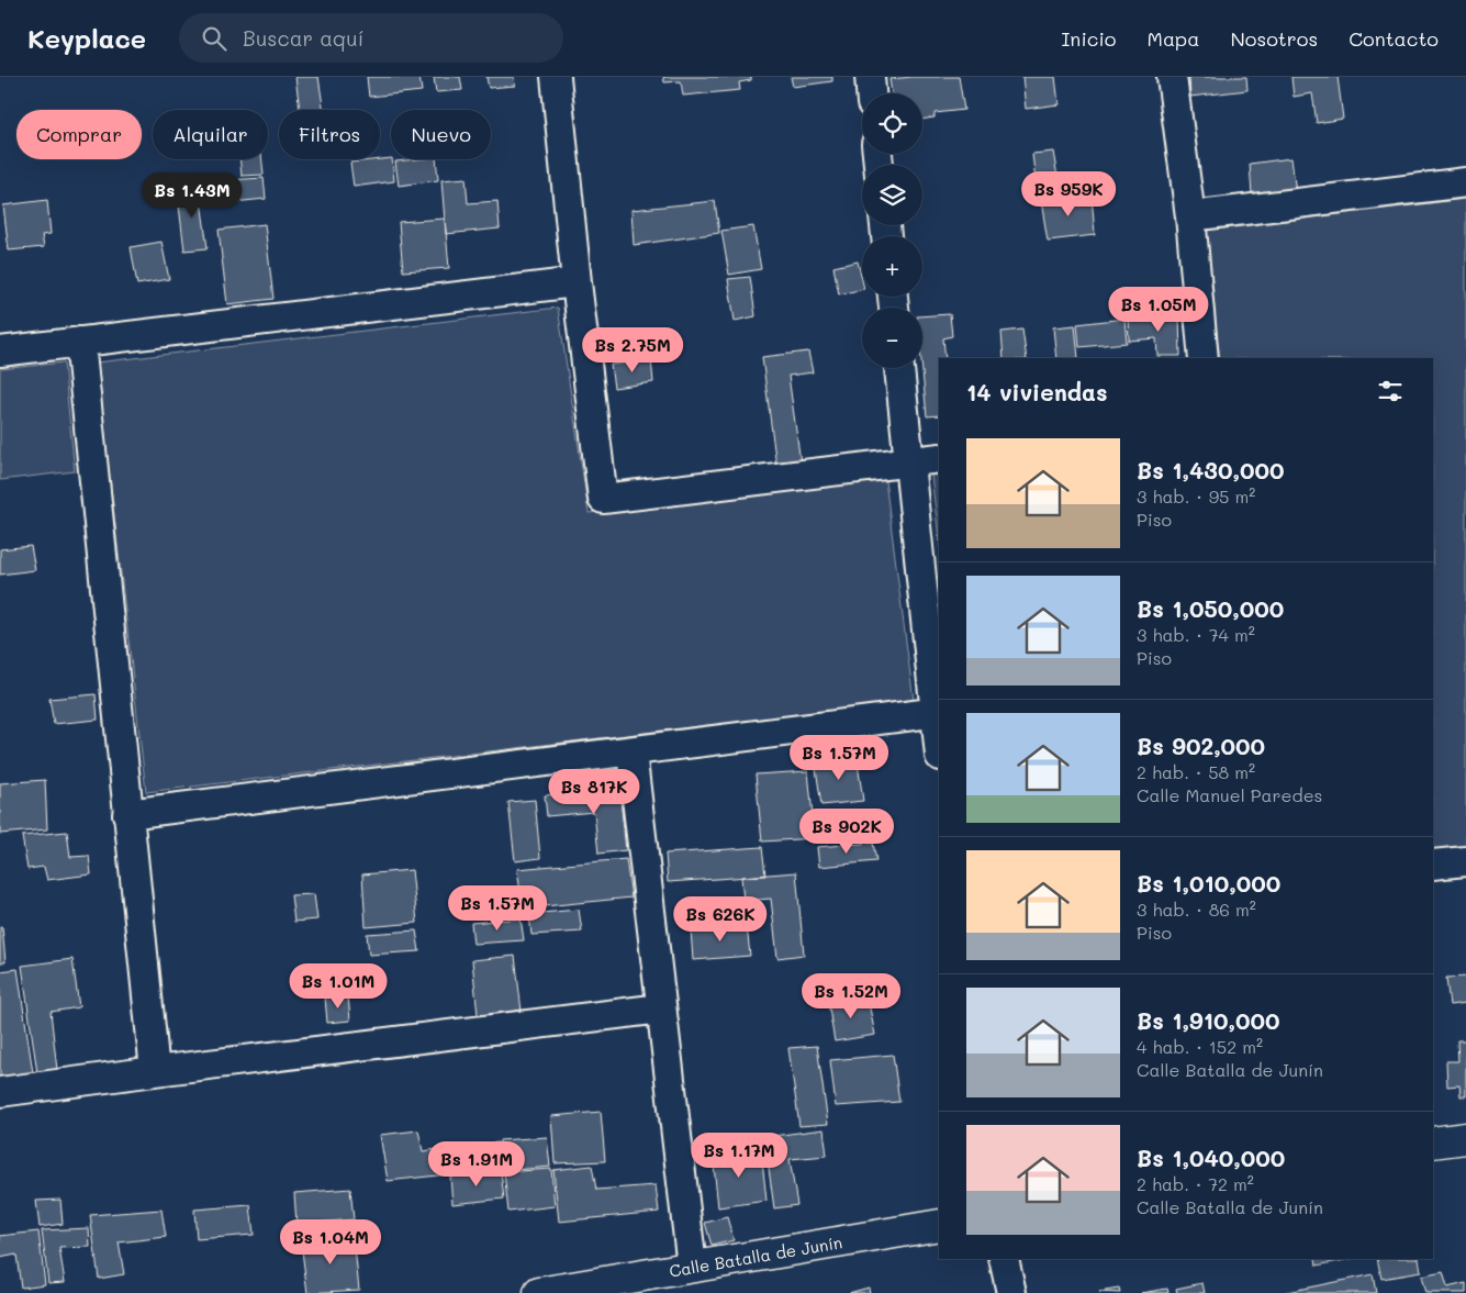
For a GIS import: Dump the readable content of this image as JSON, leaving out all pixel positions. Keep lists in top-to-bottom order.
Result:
{
  "streets": {
    "main road": ["Calle Batalla de Junín"]
  },
  "page": {
    "header": "Keyplace",
    "search": "Buscar aquí",
    "nav": [
      "Inicio",
      "Mapa",
      "Nosotros",
      "Contacto"
    ],
    "map_buttons": ["+", "−"],
    "chip": [
      "Comprar",
      "Alquilar",
      "Filtros",
      "Nuevo"
    ],
    "price": [
      "Bs 959K",
      "Bs 1.43M",
      "Bs 1.05M",
      "Bs 2.75M",
      "Bs 1.57M",
      "Bs 817K",
      "Bs 902K",
      "Bs 1.57M",
      "Bs 626K",
      "Bs 1.01M",
      "Bs 1.52M",
      "Bs 1.17M",
      "Bs 1.91M",
      "Bs 1.04M"
    ],
    "heading": "14 viviendas",
    "list": [
      {
        "name": "Bs 1,430,000",
        "note": "3 hab. · 95 m² · Piso"
      },
      {
        "name": "Bs 1,050,000",
        "note": "3 hab. · 74 m² · Piso"
      },
      {
        "name": "Bs 902,000",
        "note": "2 hab. · 58 m² · Calle Manuel Paredes"
      },
      {
        "name": "Bs 1,010,000",
        "note": "3 hab. · 86 m² · Piso"
      },
      {
        "name": "Bs 1,910,000",
        "note": "4 hab. · 152 m² · Calle Batalla de Junín"
      },
      {
        "name": "Bs 1,040,000",
        "note": "2 hab. · 72 m² · Calle Batalla de Junín"
      }
    ]
  }
}
